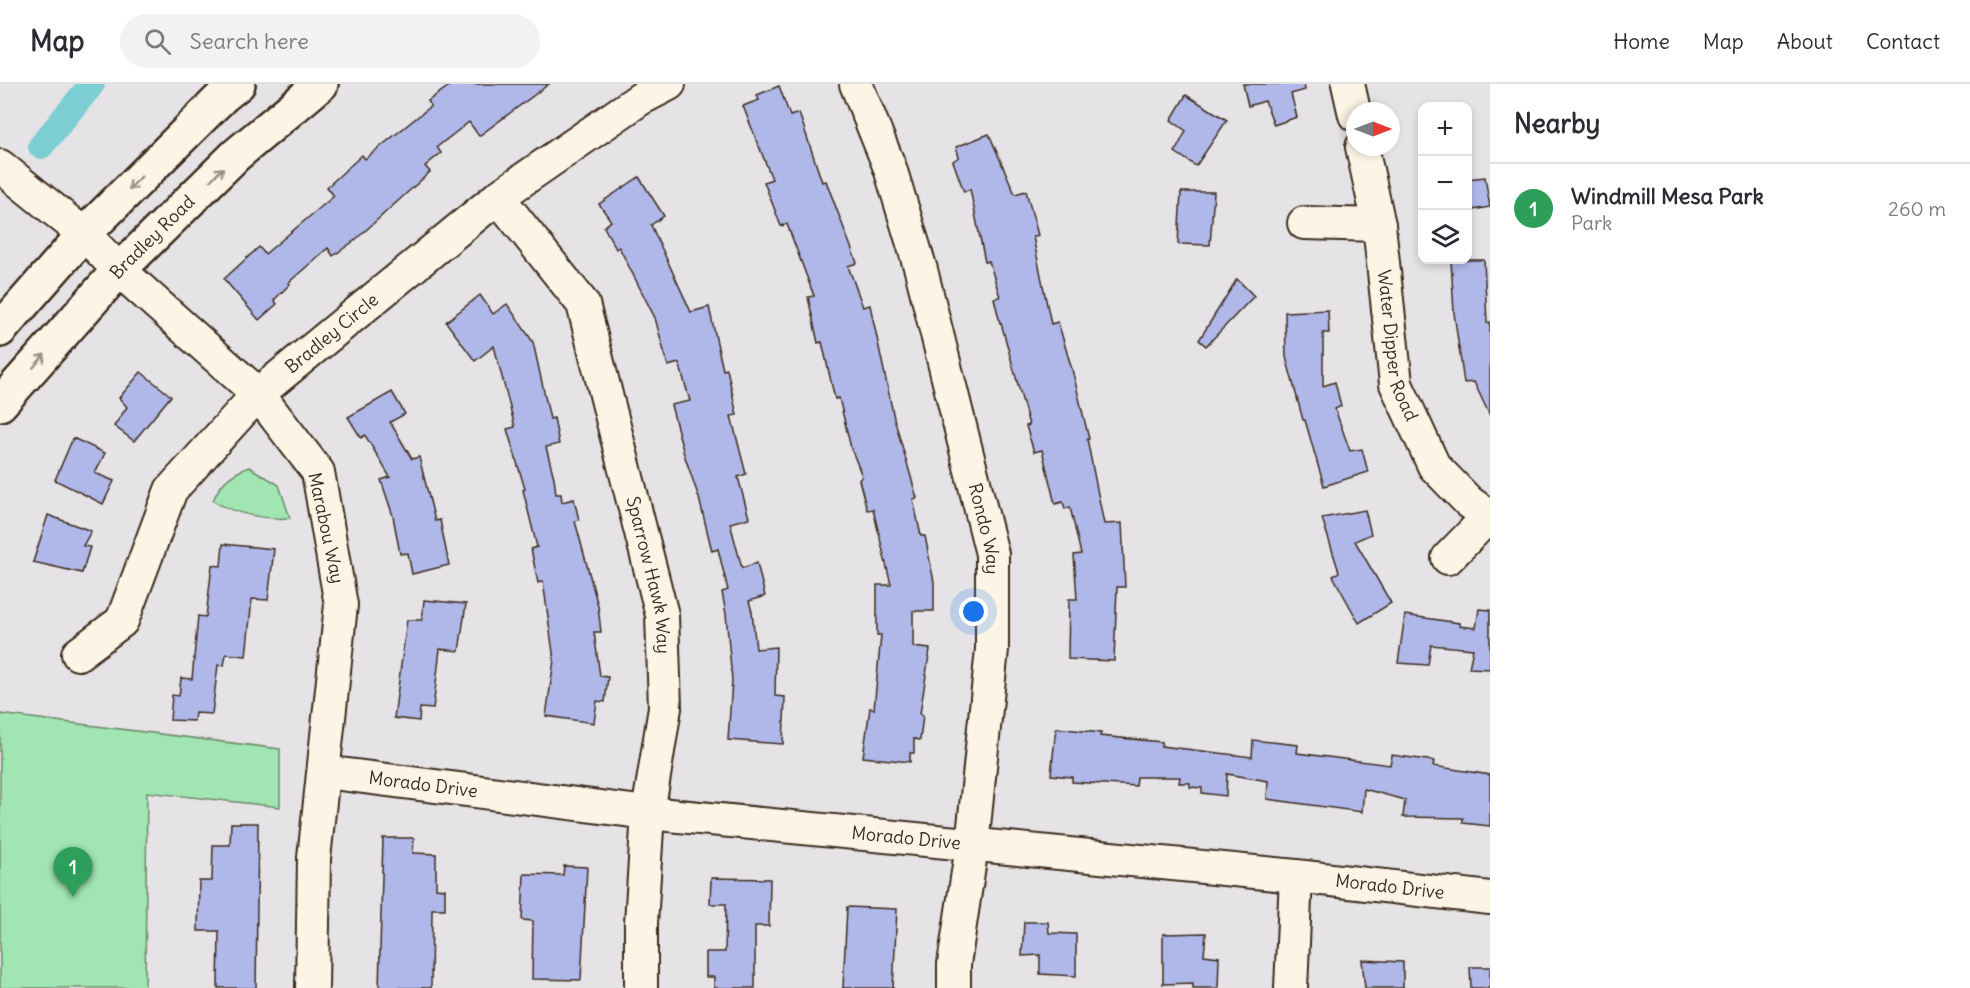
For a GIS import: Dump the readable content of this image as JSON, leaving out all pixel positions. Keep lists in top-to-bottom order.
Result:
{
  "streets": {
    "main road": ["Bradley Road"],
    "street": [
      "Bradley Circle",
      "Water Dipper Road",
      "Marabou Way",
      "Rondo Way",
      "Sparrow Hawk Way",
      "Morado Drive"
    ]
  },
  "crossings": [
    ["Bradley Road", "Marabou Way"],
    ["Bradley Circle", "Marabou Way"],
    ["Bradley Circle", "Sparrow Hawk Way"],
    ["Marabou Way", "Morado Drive"],
    ["Rondo Way", "Morado Drive"],
    ["Sparrow Hawk Way", "Morado Drive"]
  ],
  "north": "right",
  "page": {
    "header": "Map",
    "search": "Search here",
    "nav": [
      "Home",
      "Map",
      "About",
      "Contact"
    ],
    "heading": "Nearby",
    "map_buttons": ["+", "−"],
    "list": [
      {
        "mark": "1",
        "name": "Windmill Mesa Park",
        "note": "Park",
        "value": "260 m"
      }
    ],
    "pins": "1"
  }
}
